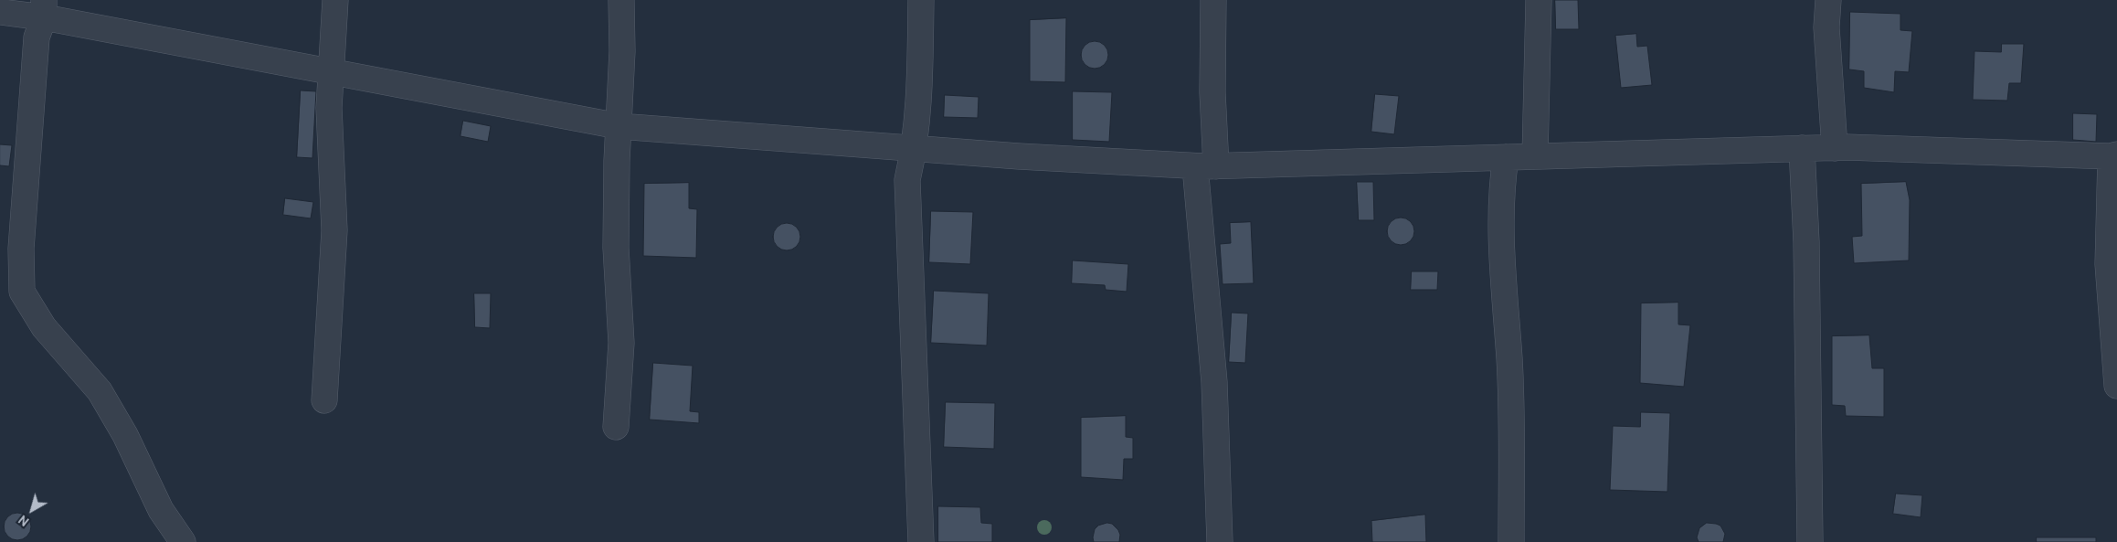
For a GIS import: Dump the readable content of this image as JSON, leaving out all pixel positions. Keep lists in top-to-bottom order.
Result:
{
  "north": "bottom left"
}
